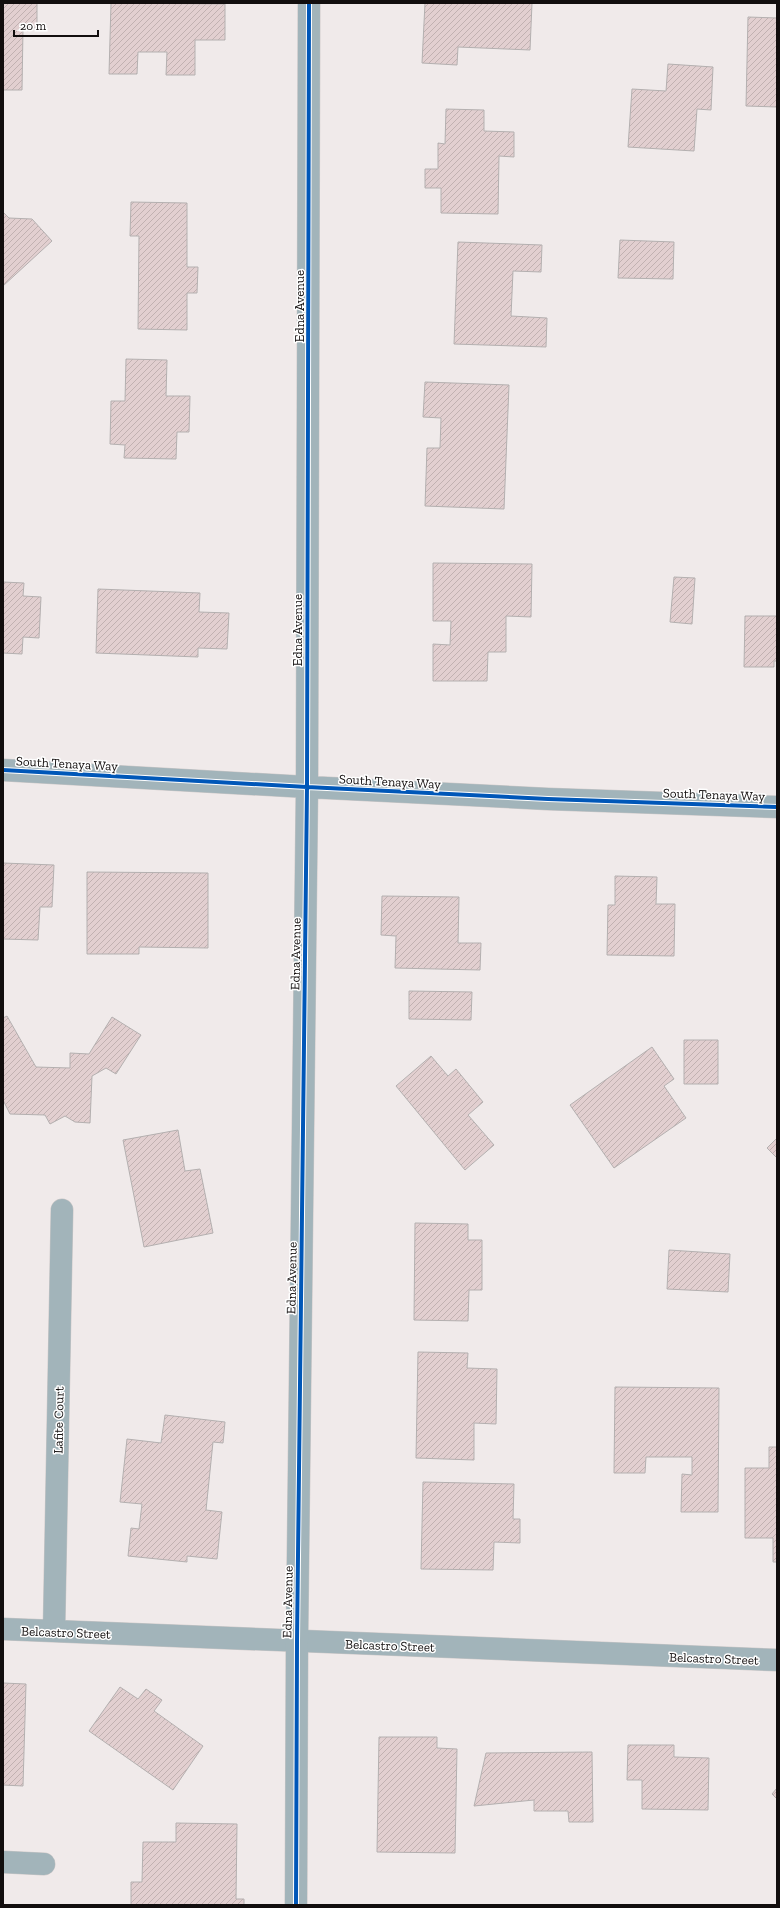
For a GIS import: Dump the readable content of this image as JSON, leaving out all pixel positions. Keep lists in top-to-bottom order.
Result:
{
  "streets": {
    "street": [
      "Edna Avenue",
      "South Tenaya Way",
      "Lafite Court",
      "Belcastro Street"
    ]
  },
  "crossings": [
    ["Edna Avenue", "South Tenaya Way"],
    ["Edna Avenue", "Belcastro Street"],
    ["Lafite Court", "Belcastro Street"]
  ],
  "scale_bar": "20 m"
}
